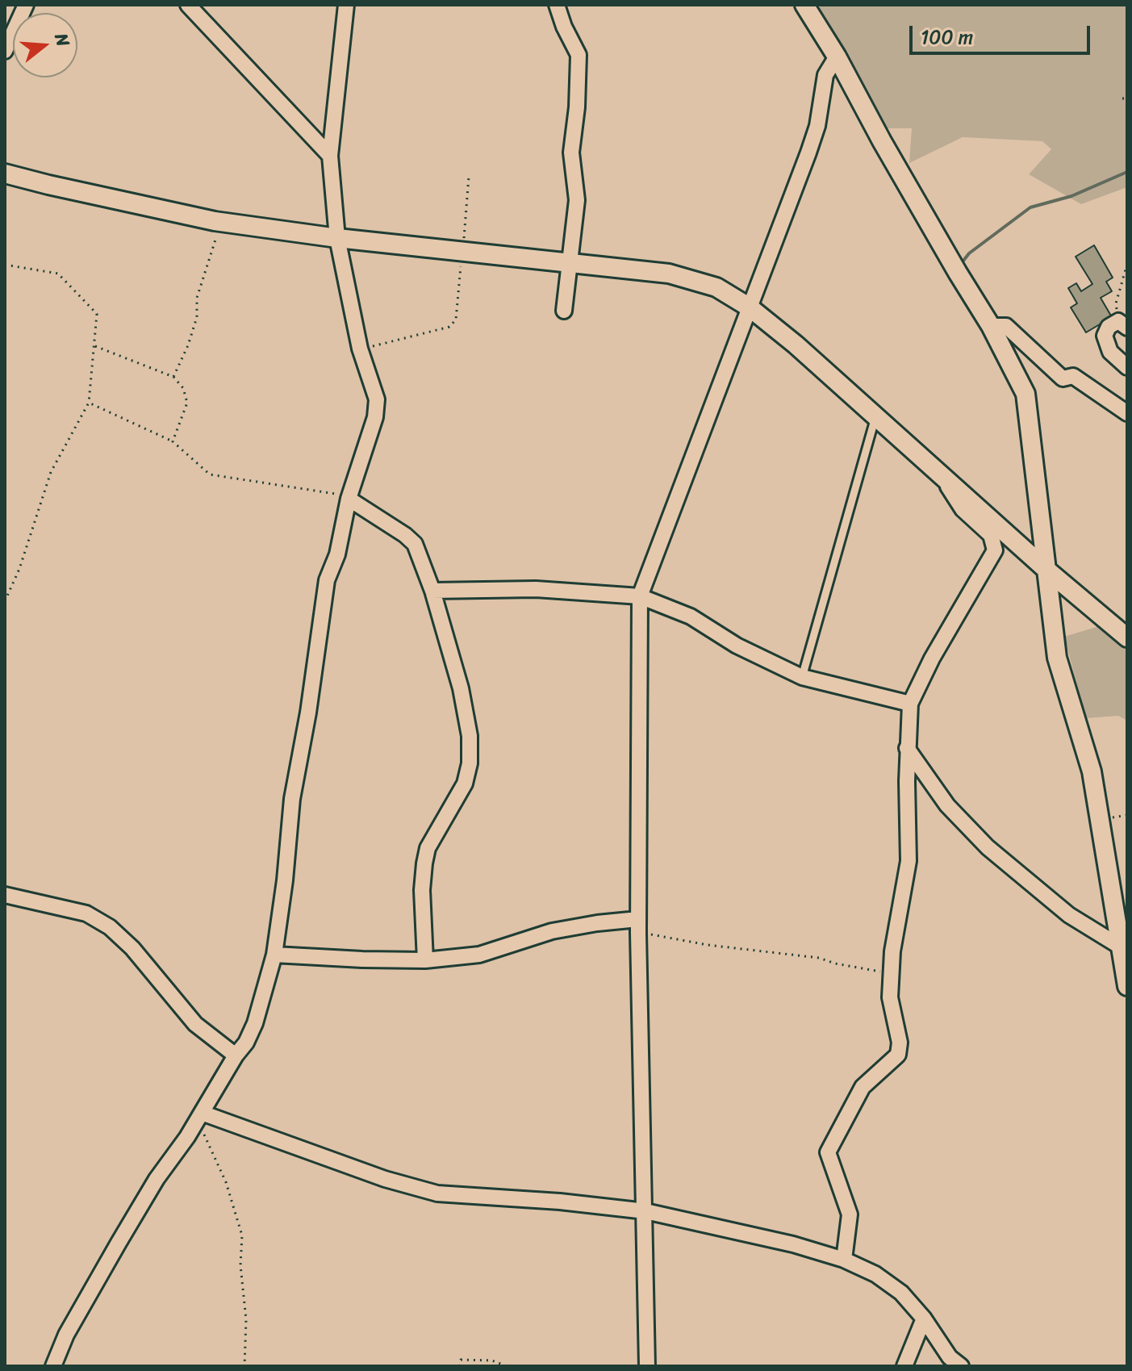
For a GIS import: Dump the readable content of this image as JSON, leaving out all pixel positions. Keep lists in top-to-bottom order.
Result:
{
  "scale_bar": "100 m",
  "north": "right"
}
